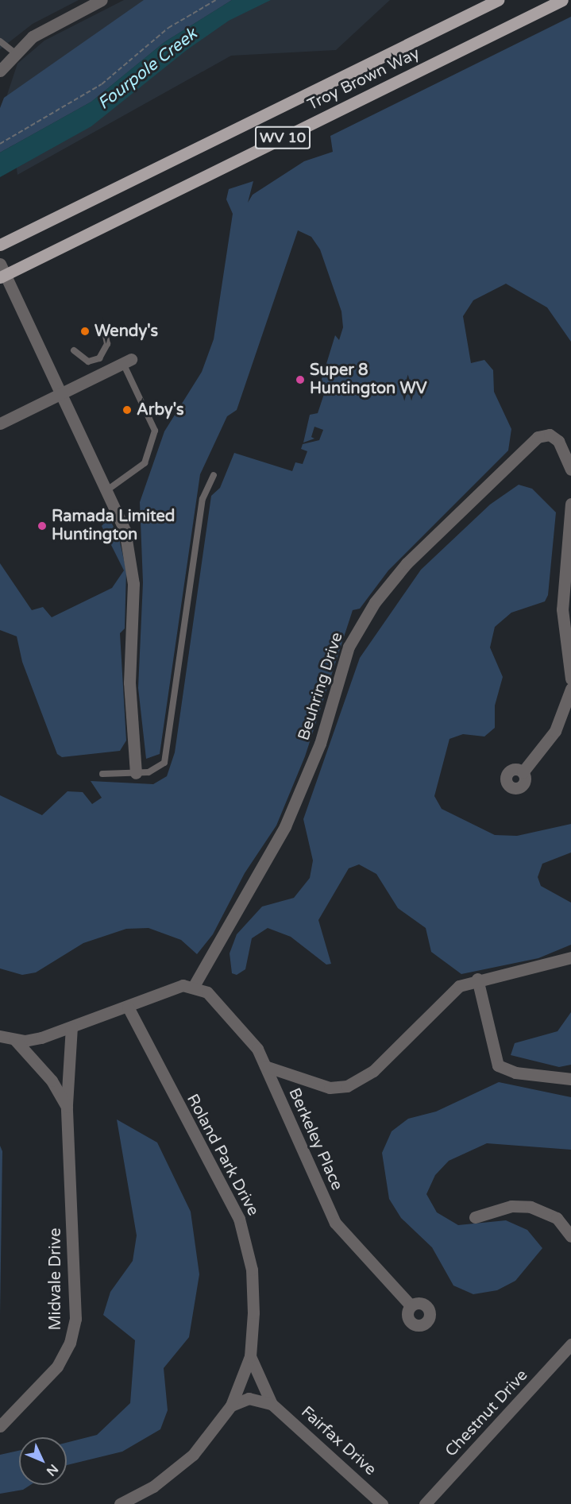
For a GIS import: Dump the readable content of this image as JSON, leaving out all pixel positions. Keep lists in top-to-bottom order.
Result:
{
  "streets": {
    "main road": ["Troy Brown Way", "WV 10"],
    "street": [
      "Beuhring Drive",
      "Berkeley Place",
      "Roland Park Drive",
      "Midvale Drive",
      "Chestnut Drive",
      "Fairfax Drive"
    ]
  },
  "crossings": [
    ["Beuhring Drive", "Berkeley Place"],
    ["Roland Park Drive", "Fairfax Drive"]
  ],
  "water": ["Fourpole Creek"],
  "places": [
    "Wendy's",
    "Super 8 Huntington WV",
    "Arby's",
    "Ramada Limited Huntington"
  ],
  "north": "bottom right"
}
